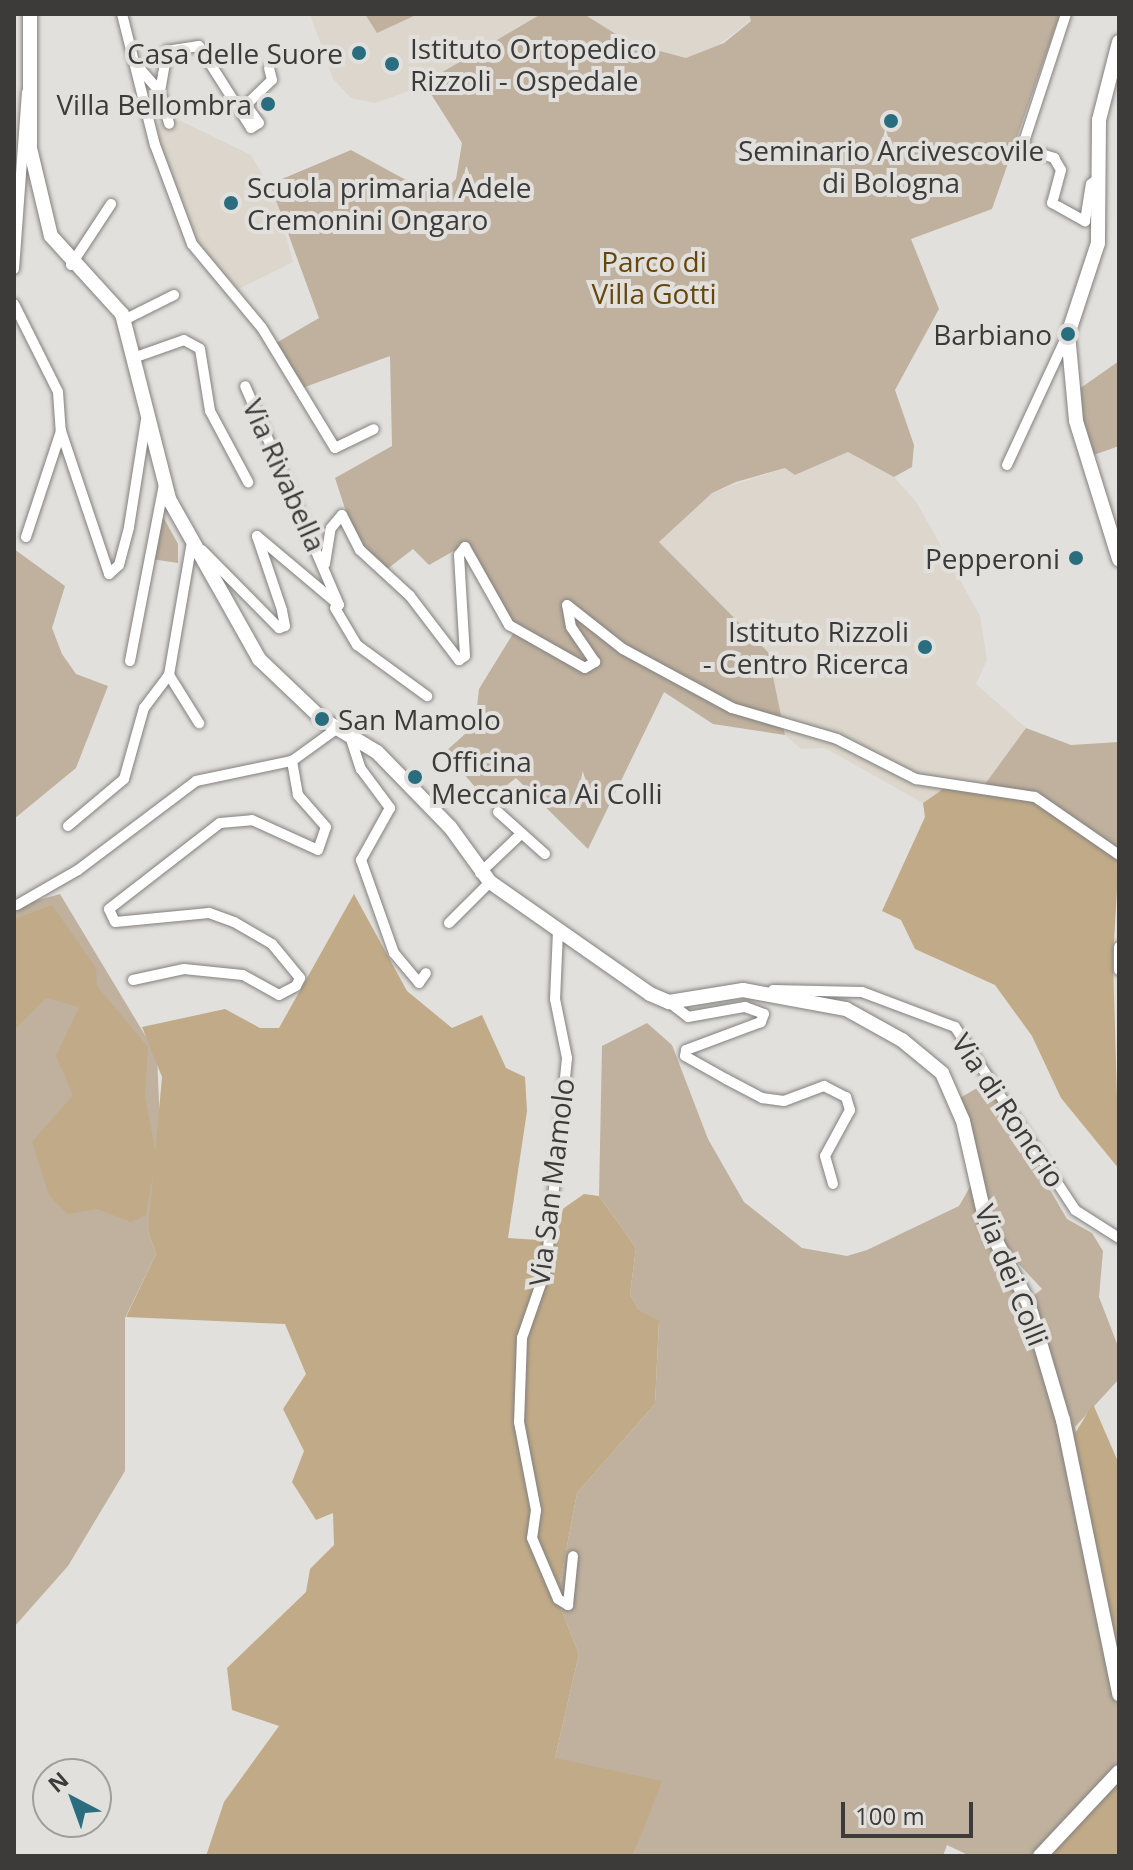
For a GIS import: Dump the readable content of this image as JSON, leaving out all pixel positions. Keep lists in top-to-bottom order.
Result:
{
  "streets": {
    "main road": ["Via dei Colli"],
    "street": ["Via Rivabella", "Via di Roncrio", "Via San Mamolo"]
  },
  "crossings": [
    ["Via di Roncrio", "Via dei Colli"]
  ],
  "parks": ["Parco di Villa Gotti"],
  "places": [
    "Casa delle Suore",
    "Istituto Ortopedico Rizzoli - Ospedale",
    "Villa Bellombra",
    "Seminario Arcivescovile di Bologna",
    "Scuola primaria Adele Cremonini Ongaro",
    "Barbiano",
    "Pepperoni",
    "Istituto Rizzoli - Centro Ricerca",
    "San Mamolo",
    "Officina Meccanica Ai Colli"
  ],
  "scale_bar": "100 m",
  "north": "top left"
}
